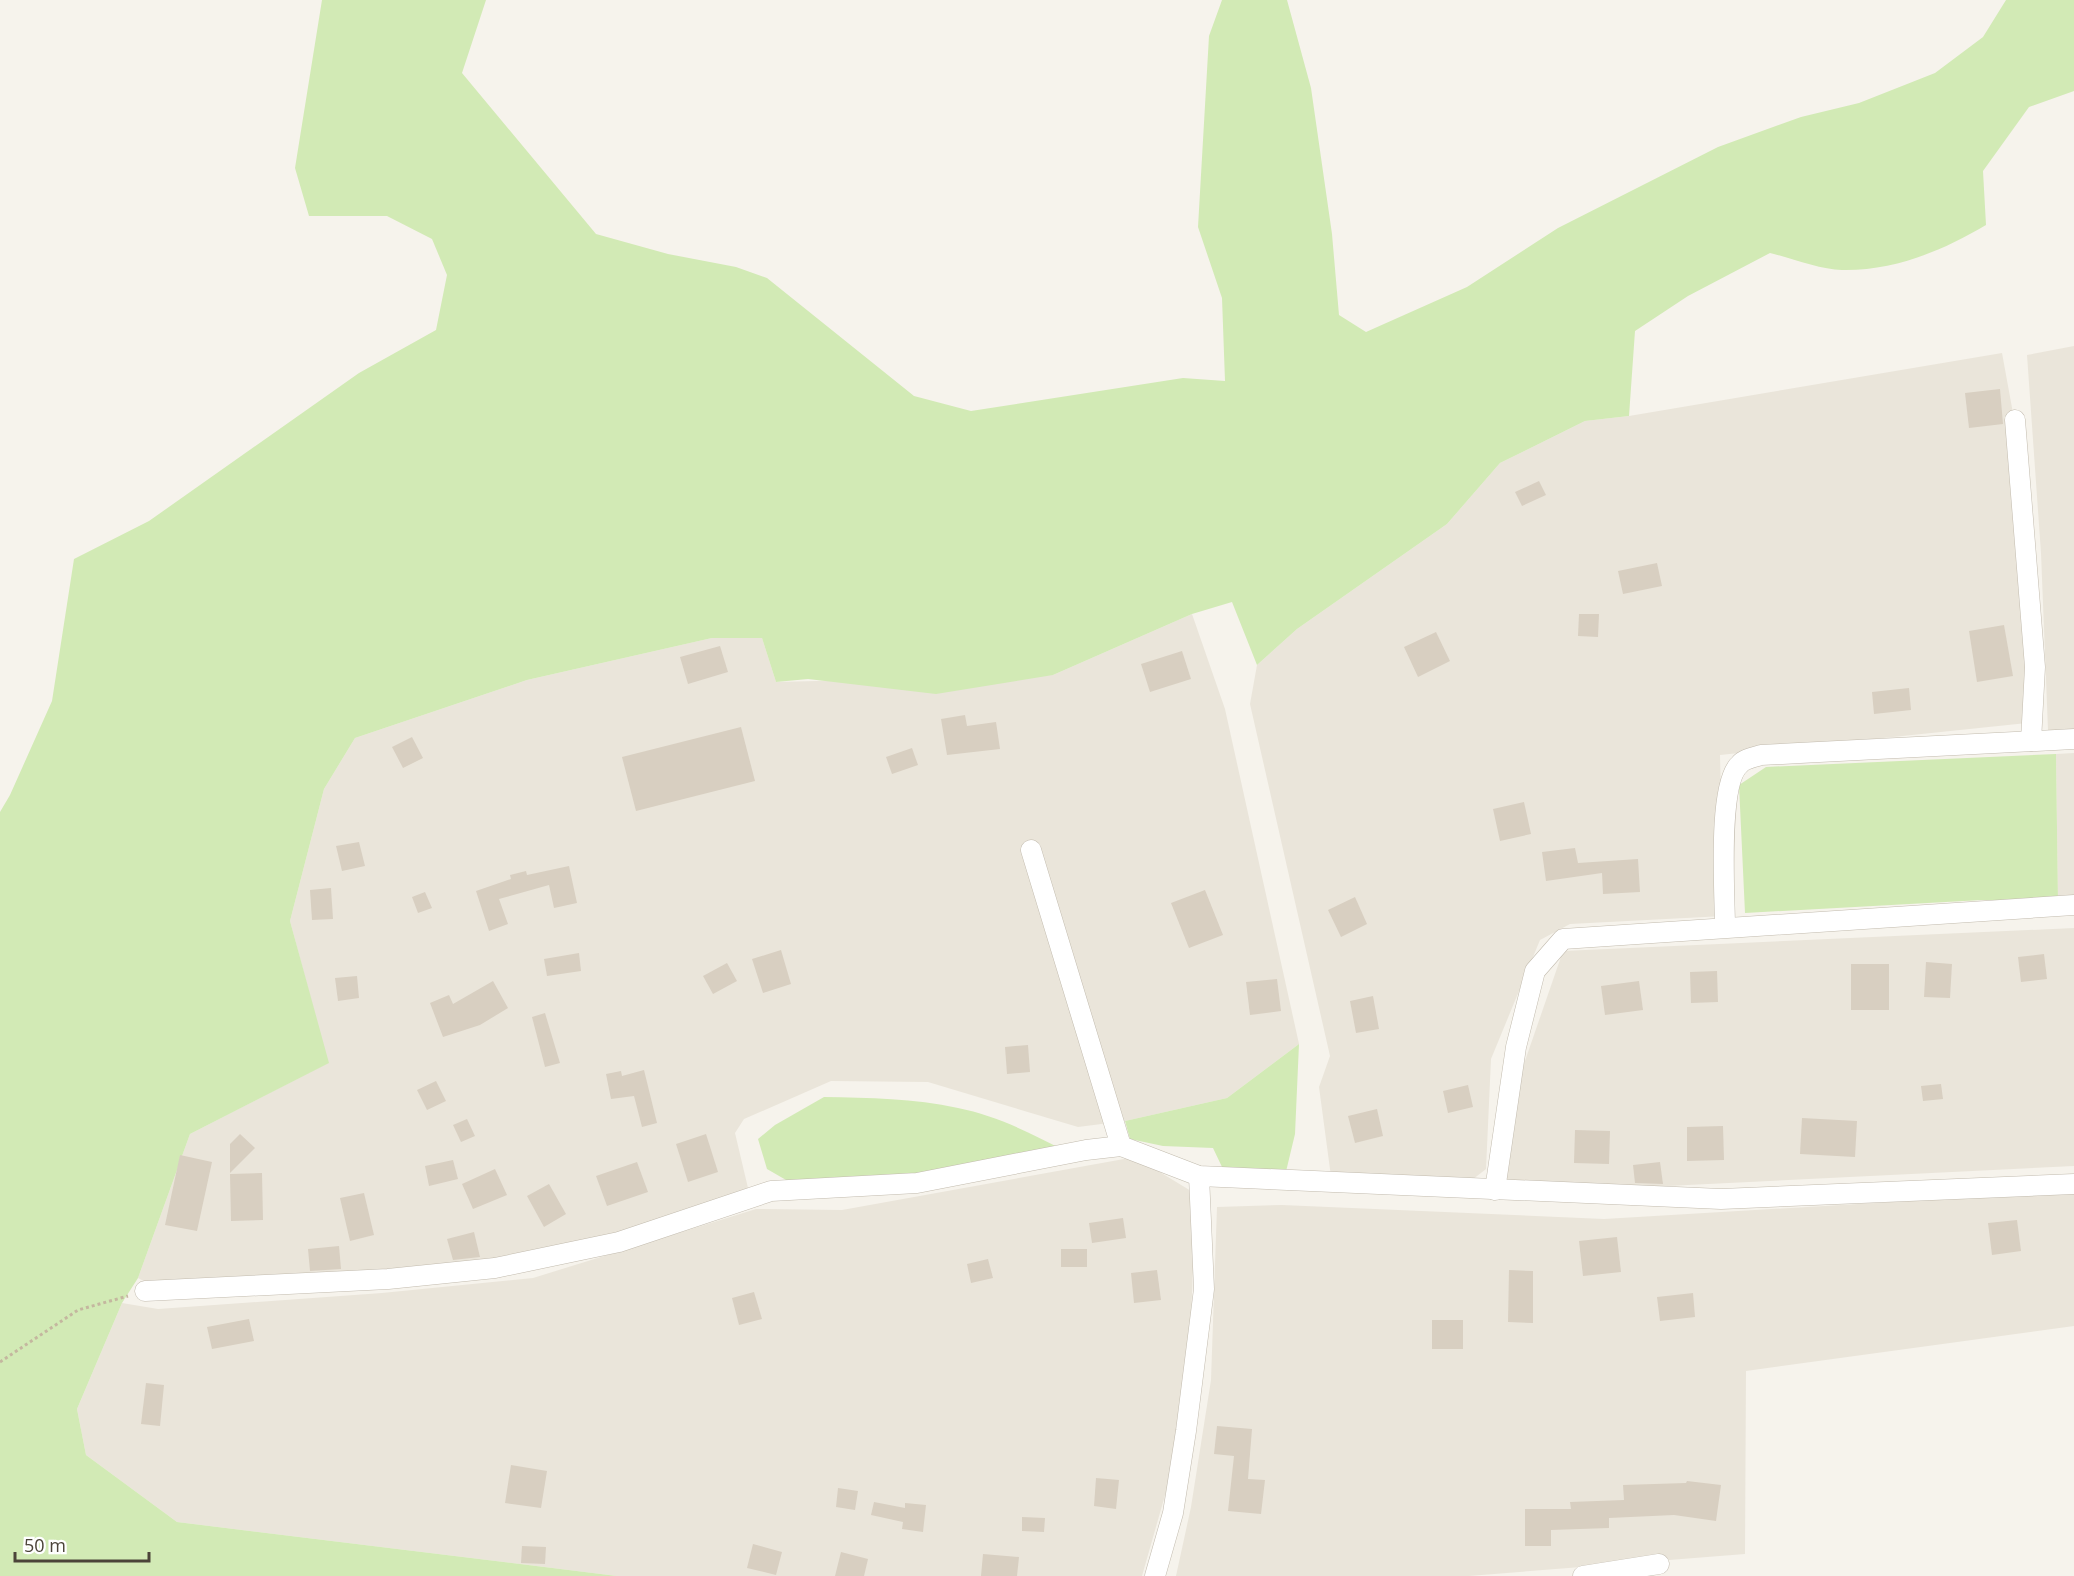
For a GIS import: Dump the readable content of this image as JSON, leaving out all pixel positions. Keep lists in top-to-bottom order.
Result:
{
  "scale_bar": "50 m"
}
